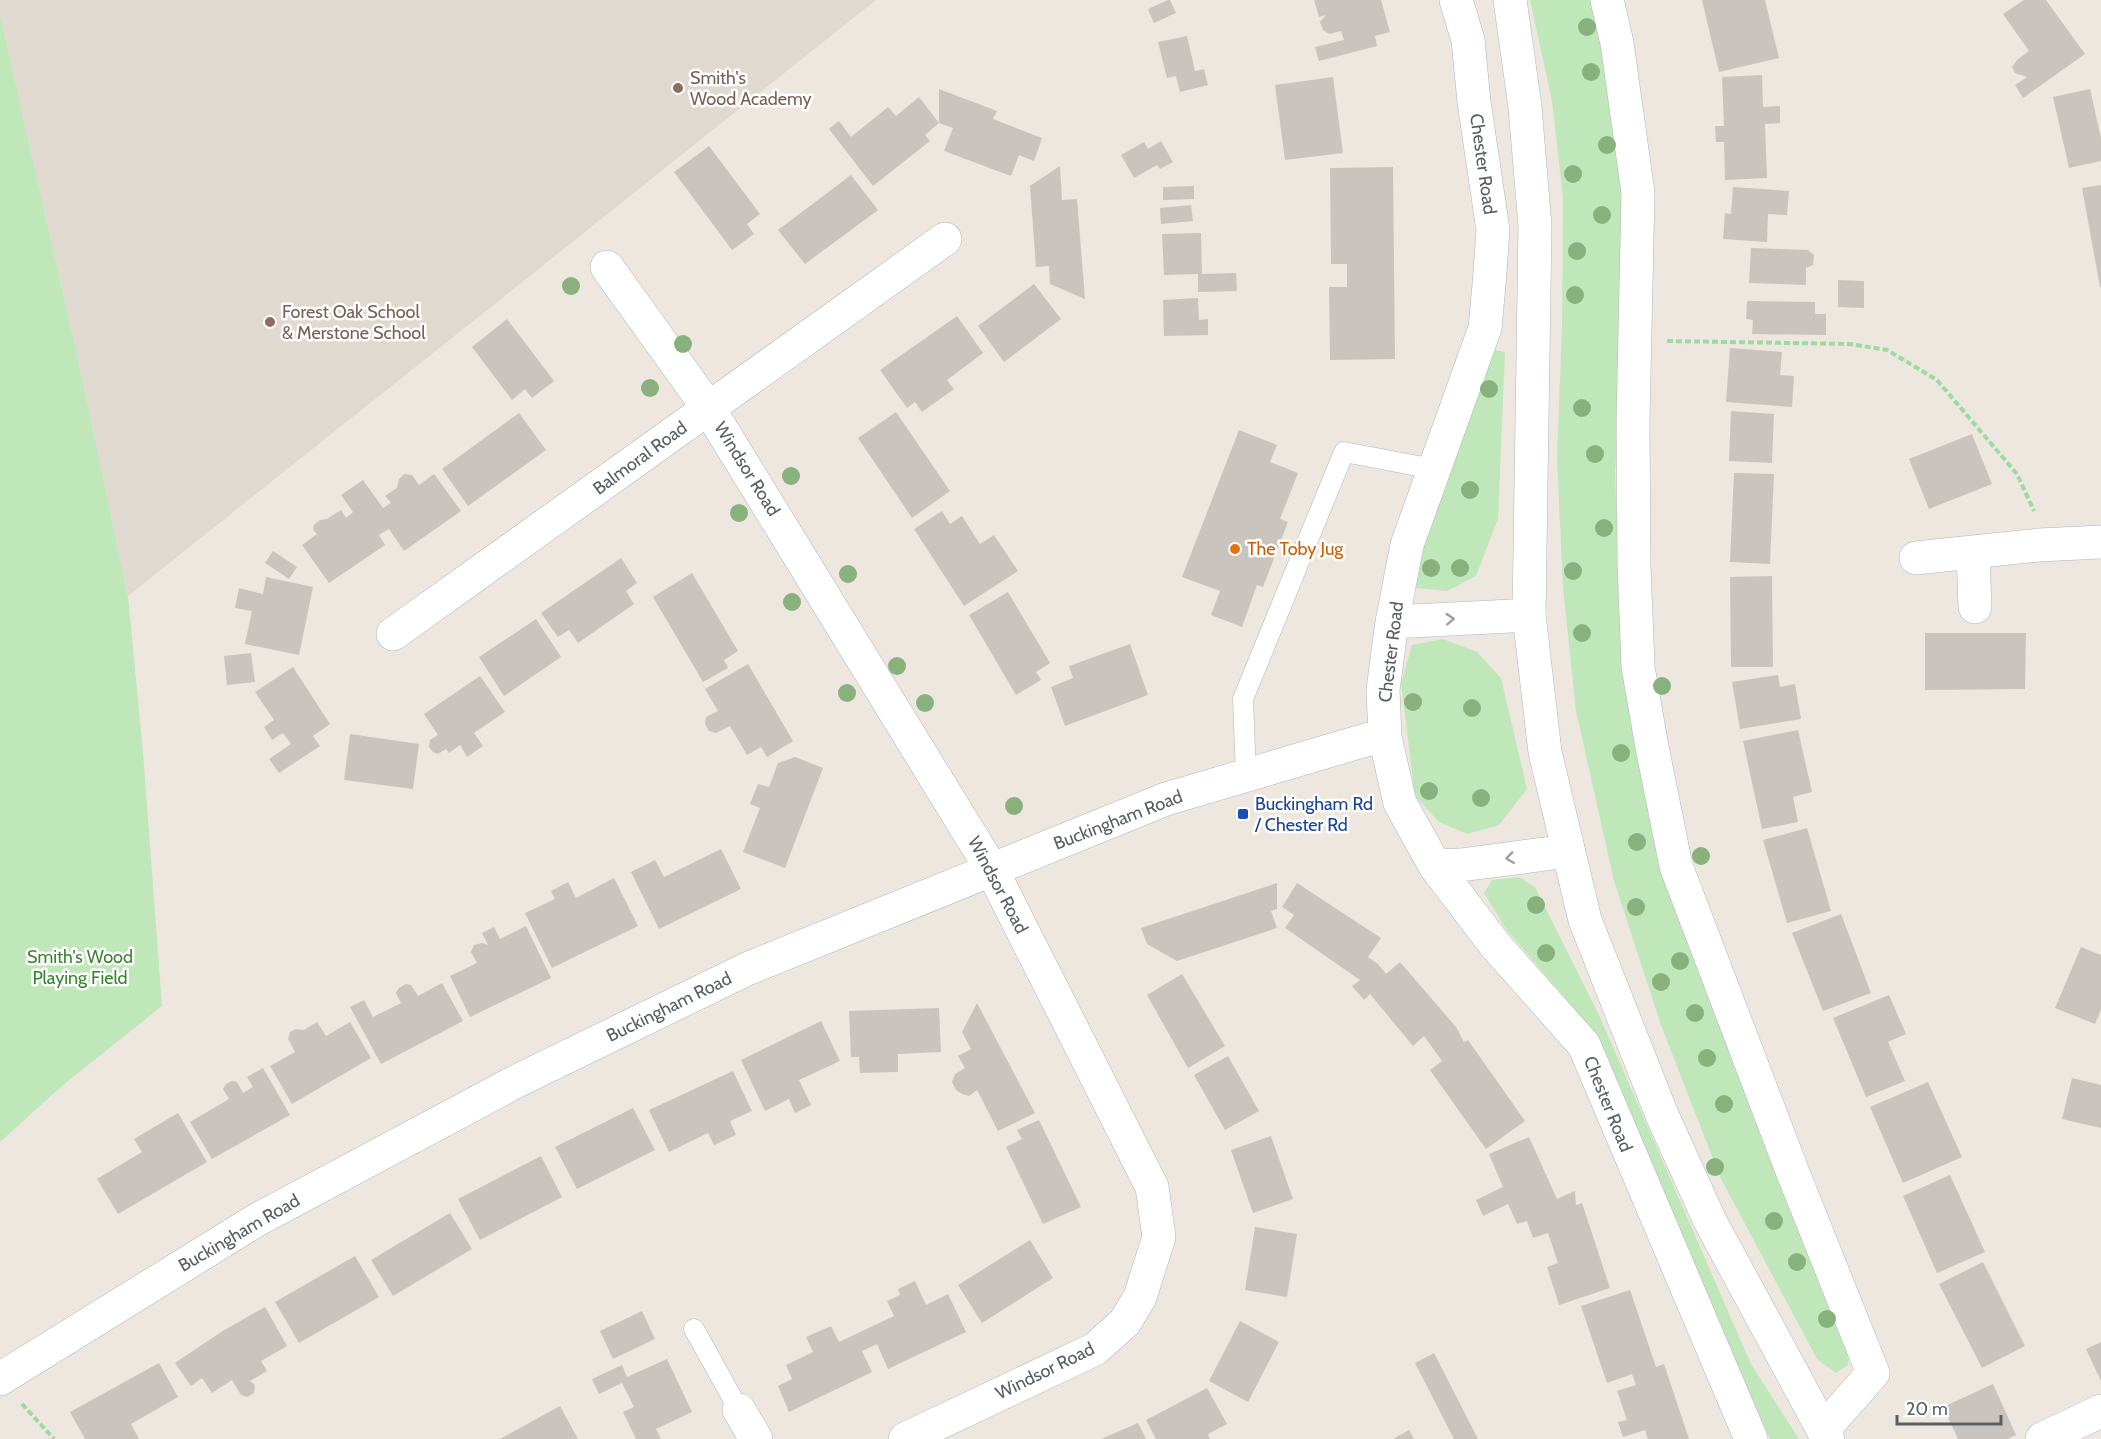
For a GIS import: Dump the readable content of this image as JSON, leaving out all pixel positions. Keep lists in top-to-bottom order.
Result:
{
  "streets": {
    "street": [
      "Chester Road",
      "Balmoral Road",
      "Windsor Road",
      "Buckingham Road"
    ]
  },
  "crossings": [
    ["Chester Road", "Buckingham Road"],
    ["Balmoral Road", "Windsor Road"],
    ["Windsor Road", "Buckingham Road"]
  ],
  "parks": ["Smith's Wood Playing Field"],
  "places": {
    "other": ["Smith's Wood Academy", "Forest Oak School & Merstone School", "The Toby Jug"],
    "transit": ["Buckingham Rd / Chester Rd"]
  },
  "scale_bar": "20 m"
}
